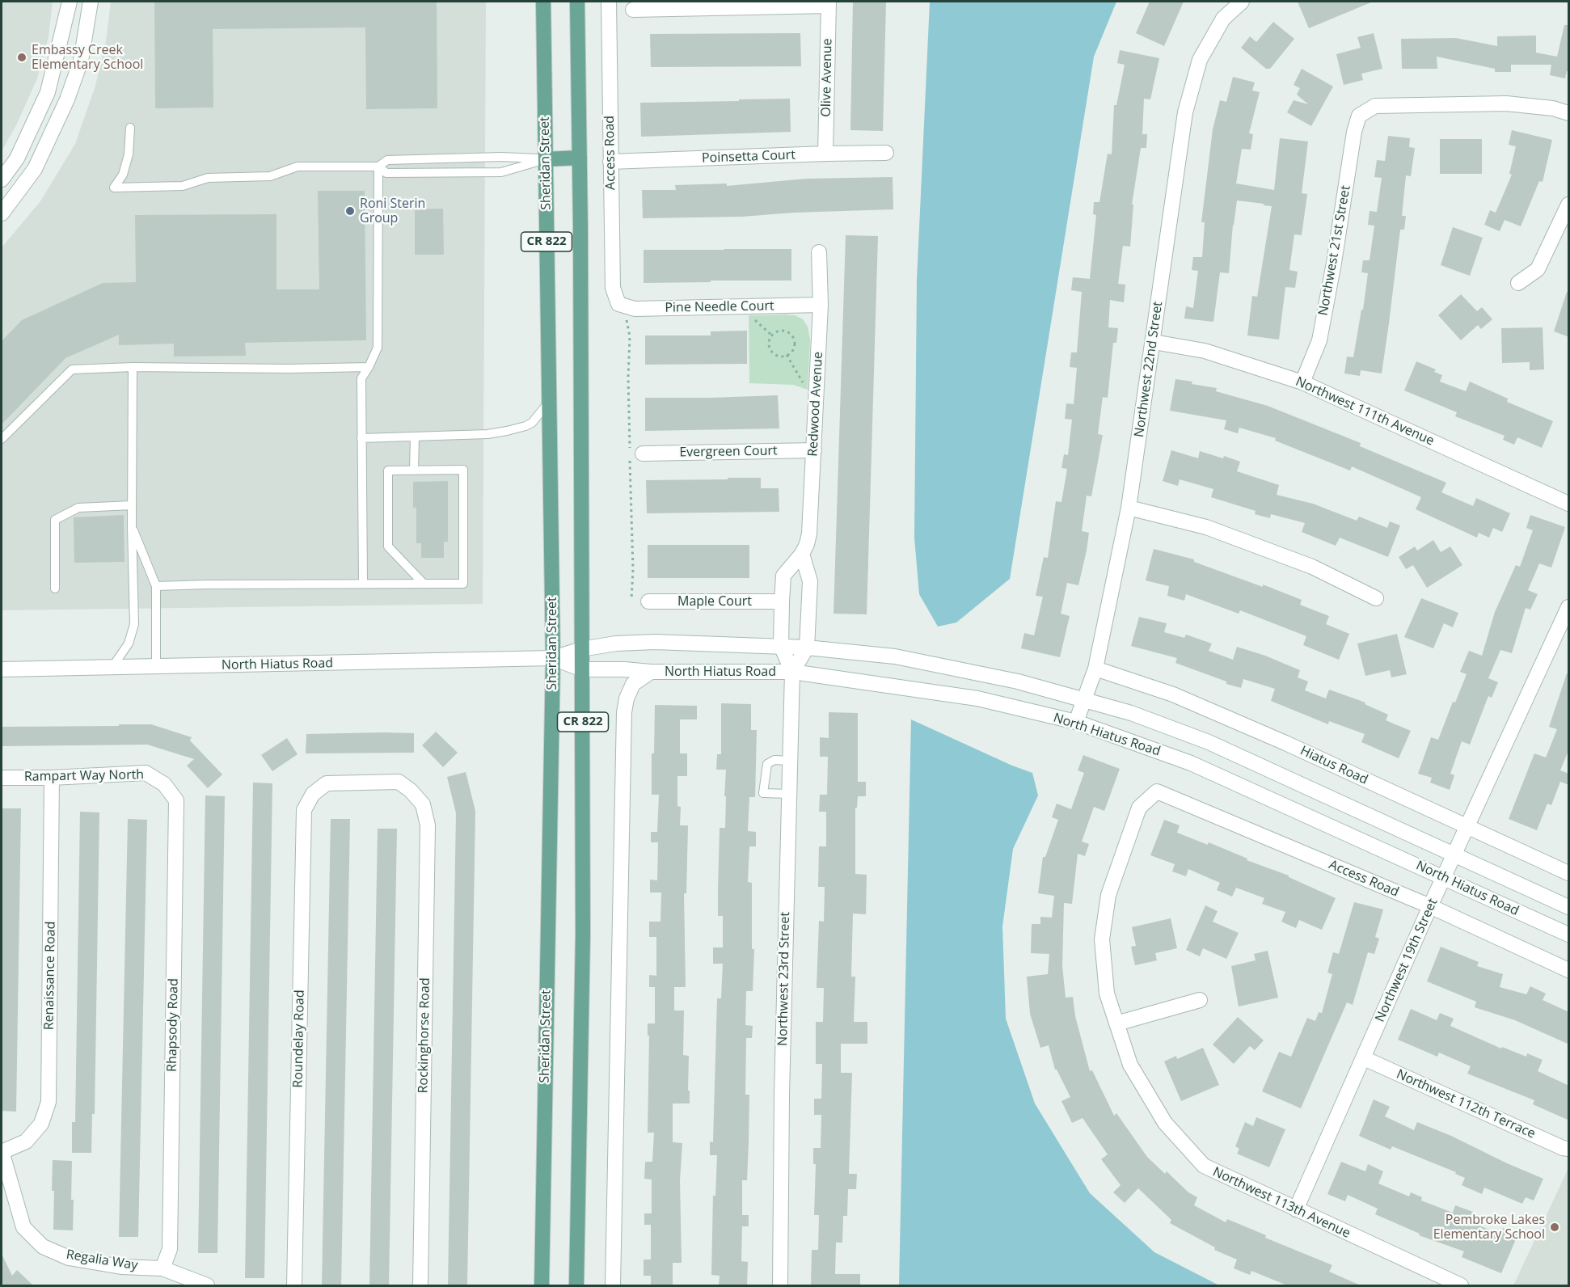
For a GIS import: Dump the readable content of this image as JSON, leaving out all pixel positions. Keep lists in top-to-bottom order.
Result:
{
  "streets": {
    "main road": ["Sheridan Street", "CR 822"],
    "street": [
      "Olive Avenue",
      "Access Road",
      "Poinsetta Court",
      "Northwest 21st Street",
      "Pine Needle Court",
      "Northwest 22nd Street",
      "Redwood Avenue",
      "Northwest 111th Avenue",
      "Evergreen Court",
      "Maple Court",
      "North Hiatus Road",
      "Hiatus Road",
      "Rampart Way North",
      "Northwest 19th Street",
      "Renaissance Road",
      "Northwest 23rd Street",
      "Rhapsody Road",
      "Rockinghorse Road",
      "Roundelay Road",
      "Northwest 112th Terrace",
      "Northwest 113th Avenue",
      "Regalia Way"
    ]
  },
  "crossings": [
    ["Olive Avenue", "Poinsetta Court"],
    ["Access Road", "Poinsetta Court"],
    ["Access Road", "Pine Needle Court"],
    ["Access Road", "Northwest 19th Street"],
    ["Access Road", "Northwest 113th Avenue"],
    ["Sheridan Street", "North Hiatus Road"],
    ["CR 822", "North Hiatus Road"],
    ["Northwest 21st Street", "Northwest 111th Avenue"],
    ["Pine Needle Court", "Redwood Avenue"],
    ["Northwest 22nd Street", "Northwest 111th Avenue"],
    ["Northwest 22nd Street", "North Hiatus Road"],
    ["Northwest 22nd Street", "Hiatus Road"],
    ["Redwood Avenue", "Evergreen Court"],
    ["Redwood Avenue", "Maple Court"],
    ["Redwood Avenue", "North Hiatus Road"],
    ["Redwood Avenue", "Northwest 23rd Street"],
    ["North Hiatus Road", "Northwest 19th Street"],
    ["North Hiatus Road", "Northwest 23rd Street"],
    ["Hiatus Road", "Northwest 19th Street"],
    ["Rampart Way North", "Renaissance Road"],
    ["Rampart Way North", "Rhapsody Road"],
    ["Northwest 19th Street", "Northwest 112th Terrace"],
    ["Northwest 19th Street", "Northwest 113th Avenue"],
    ["Renaissance Road", "Regalia Way"],
    ["Rhapsody Road", "Regalia Way"],
    ["Rockinghorse Road", "Roundelay Road"]
  ],
  "places": ["Embassy Creek Elementary School", "Roni Sterin Group", "Pembroke Lakes Elementary School"]
}
